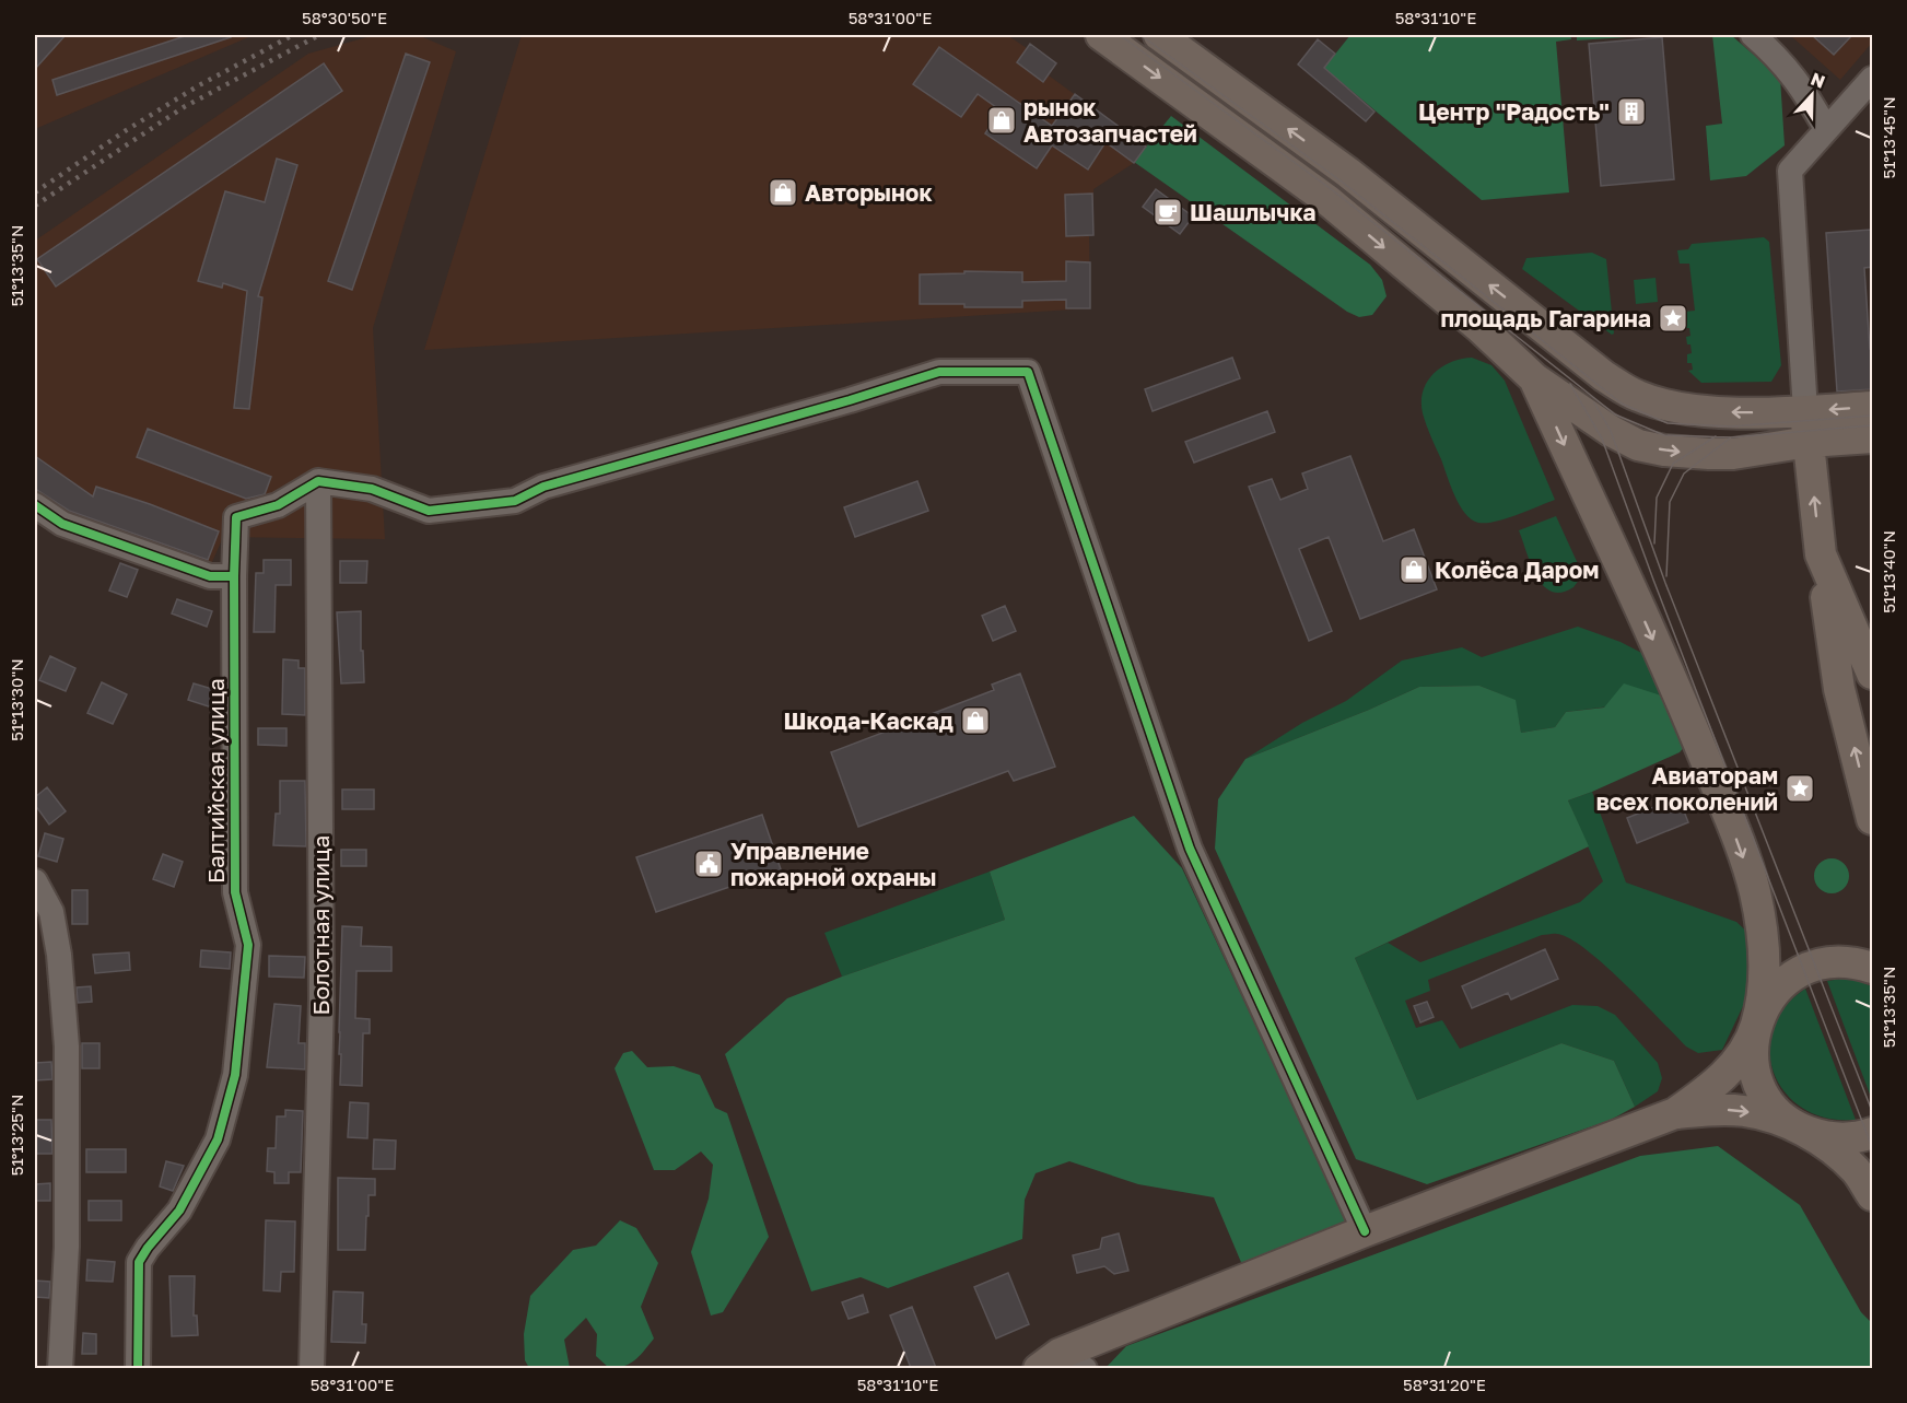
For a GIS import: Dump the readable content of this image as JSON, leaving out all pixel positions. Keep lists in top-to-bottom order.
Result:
{
  "streets": {
    "street": ["Балтийская улица", "Болотная улица"]
  },
  "crossings": [
    ["Балтийская улица", "Болотная улица"]
  ],
  "places": {
    "building": ["Центр \"Радость\""],
    "shop": [
      "рынок Автозапчастей",
      "Авторынок",
      "Колёса Даром",
      "Шкода-Каскад"
    ],
    "cafe": ["Шашлычка"],
    "place": ["площадь Гагарина", "Авиаторам всех поколений"],
    "public building": ["Управление пожарной охраны"]
  },
  "north": "top",
  "coordinates": [
    "58°30'50\"E",
    "58°31'00\"E",
    "58°31'10\"E",
    "51°13'45\"N",
    "51°13'35\"N",
    "51°13'40\"N",
    "51°13'30\"N",
    "51°13'25\"N",
    "58°31'20\"E"
  ]
}
